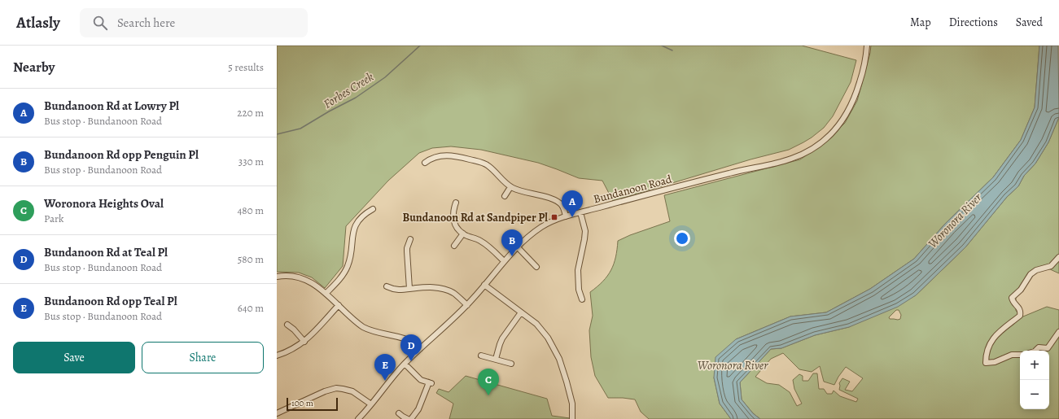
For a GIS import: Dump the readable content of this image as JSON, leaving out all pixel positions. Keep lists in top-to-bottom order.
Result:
{
  "streets": {
    "street": ["Bundanoon Road"]
  },
  "water": ["Forbes Creek", "Woronora River"],
  "places": {
    "transit": ["Bundanoon Rd at Sandpiper Pl"]
  },
  "scale_bar": "100 m",
  "page": {
    "header": "Atlasly",
    "search": "Search here",
    "nav": ["Map", "Directions", "Saved"],
    "heading": ["Nearby", "5 results"],
    "list": [
      {
        "mark": "A",
        "name": "Bundanoon Rd at Lowry Pl",
        "note": "Bus stop · Bundanoon Road",
        "value": "220 m"
      },
      {
        "mark": "B",
        "name": "Bundanoon Rd opp Penguin Pl",
        "note": "Bus stop · Bundanoon Road",
        "value": "330 m"
      },
      {
        "mark": "C",
        "name": "Woronora Heights Oval",
        "note": "Park",
        "value": "480 m"
      },
      {
        "mark": "D",
        "name": "Bundanoon Rd at Teal Pl",
        "note": "Bus stop · Bundanoon Road",
        "value": "580 m"
      },
      {
        "mark": "E",
        "name": "Bundanoon Rd opp Teal Pl",
        "note": "Bus stop · Bundanoon Road",
        "value": "640 m"
      }
    ],
    "pins": [
      "A",
      "B",
      "D",
      "E",
      "C"
    ],
    "buttons": ["Save", "Share"],
    "map_buttons": ["+", "−"],
    "scale": "100 m"
  }
}
